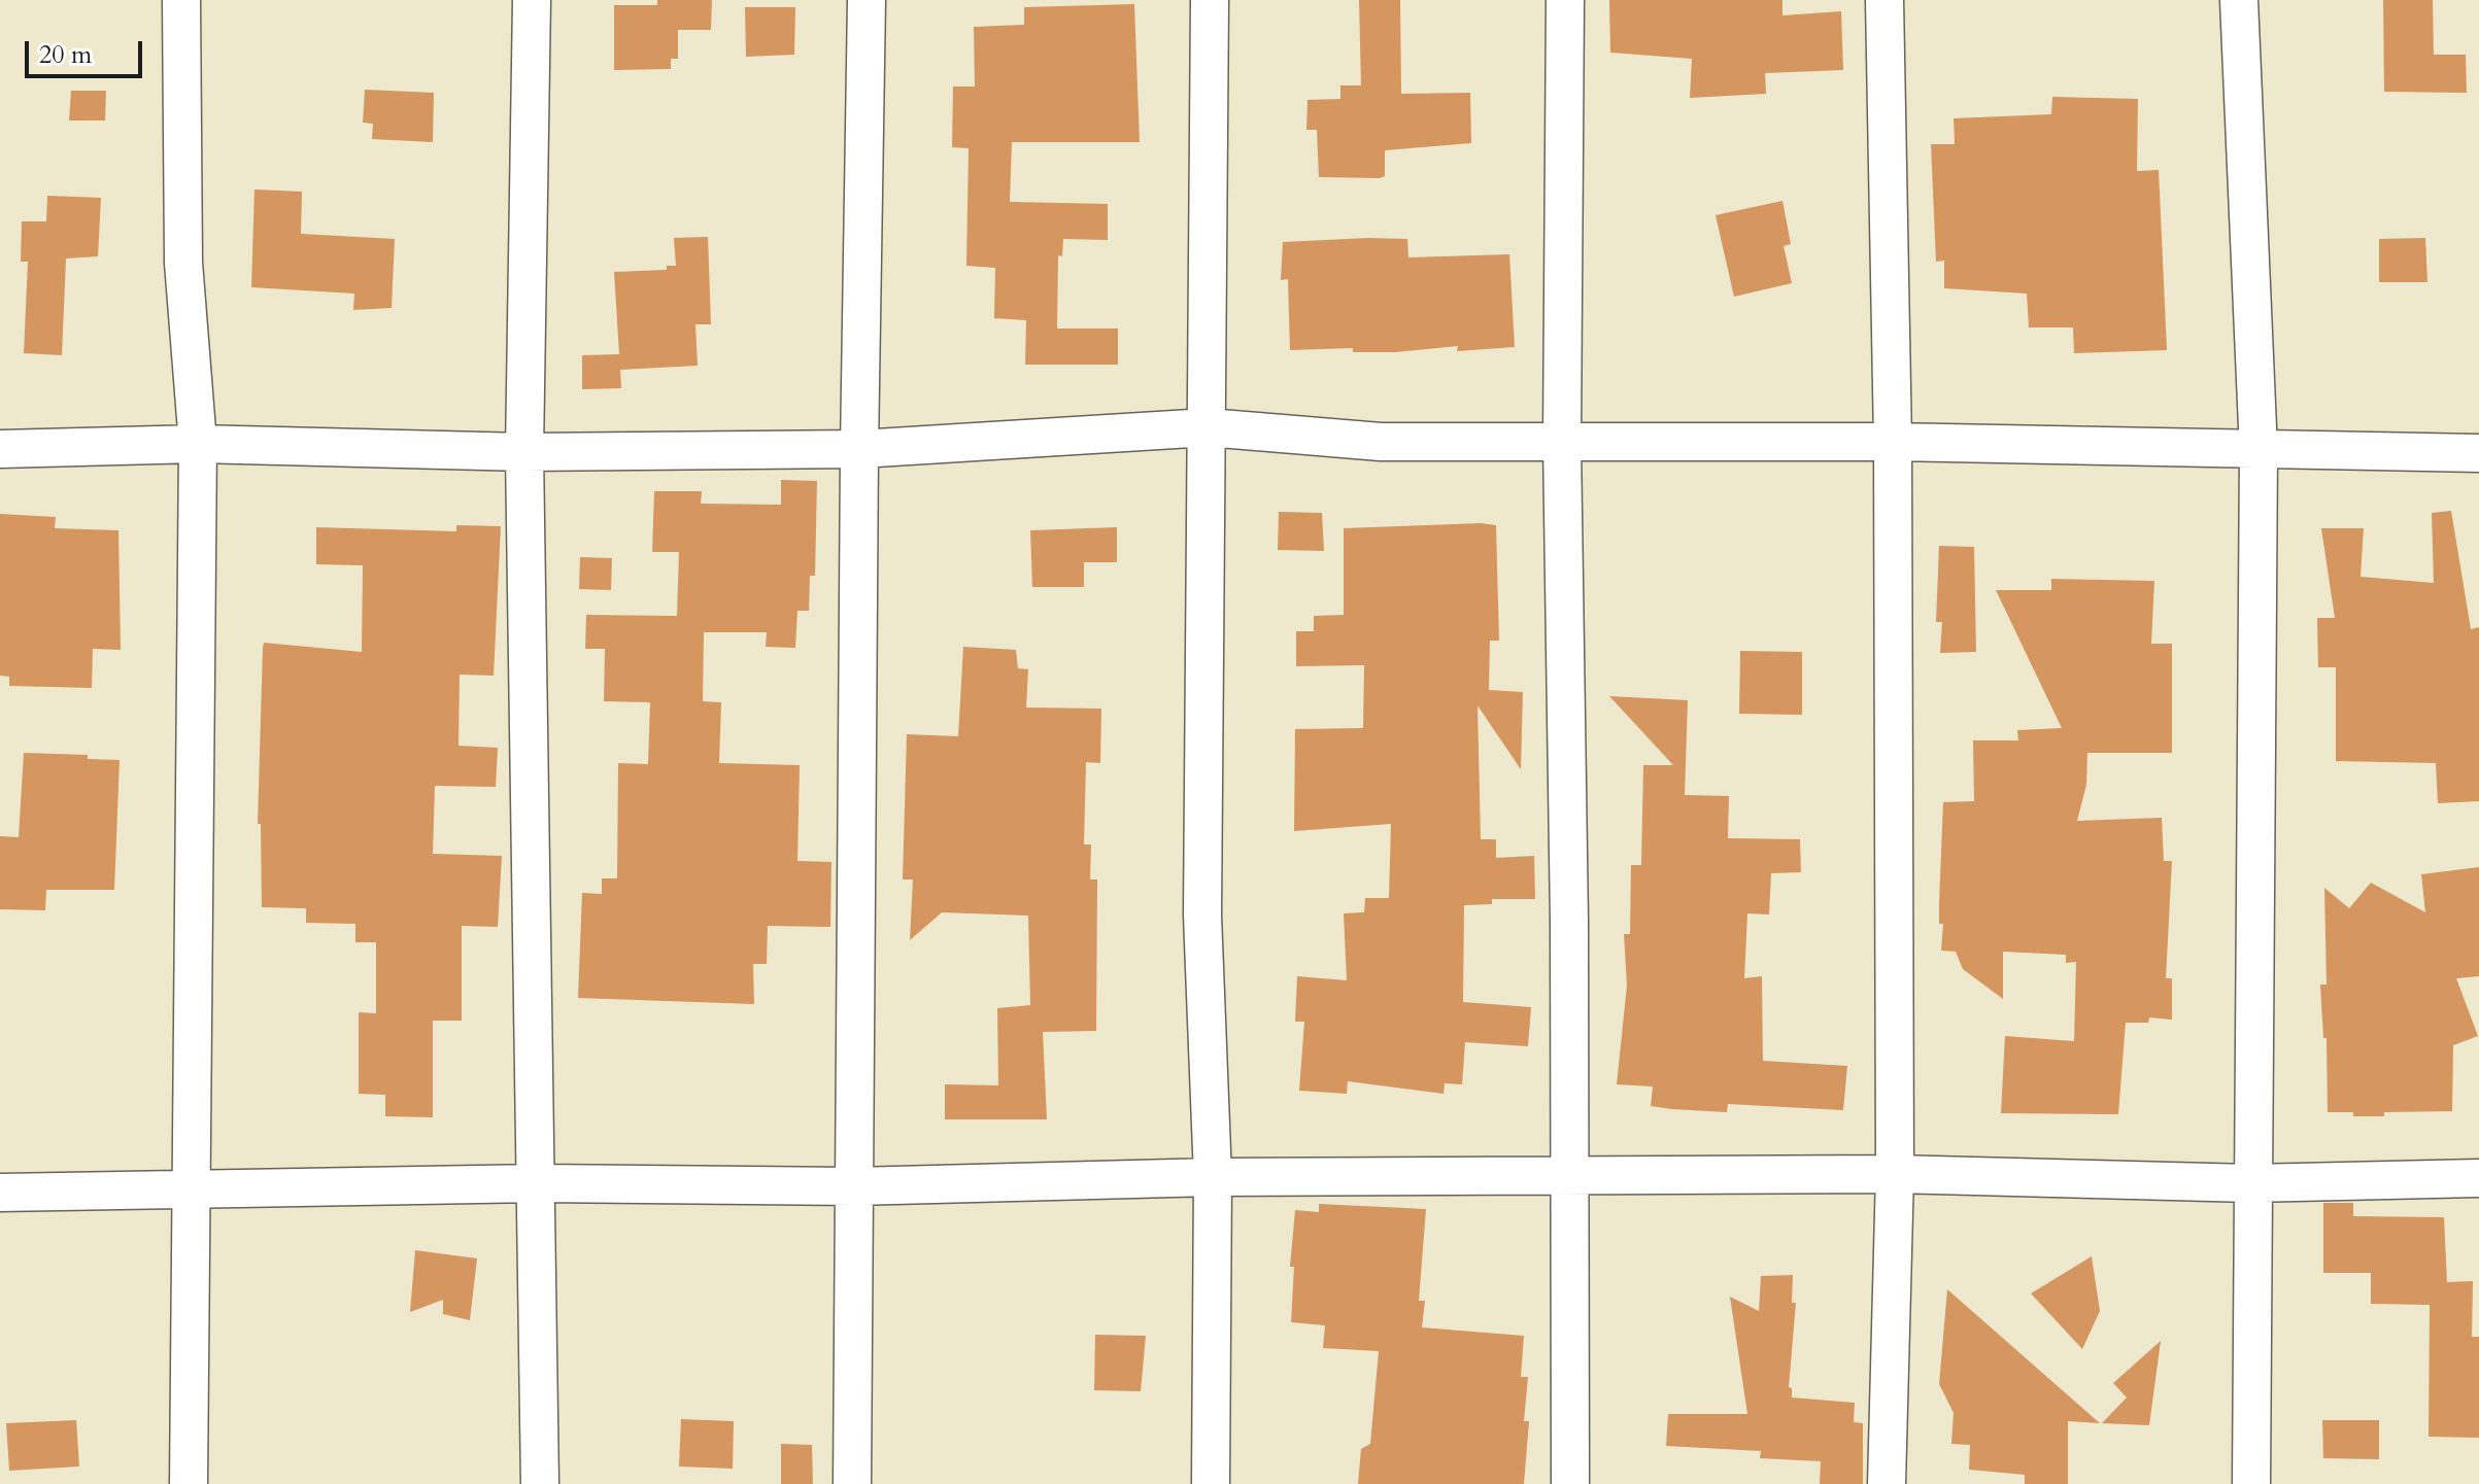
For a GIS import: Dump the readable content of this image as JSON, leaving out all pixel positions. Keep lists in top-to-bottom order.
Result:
{
  "scale_bar": "20 m"
}
